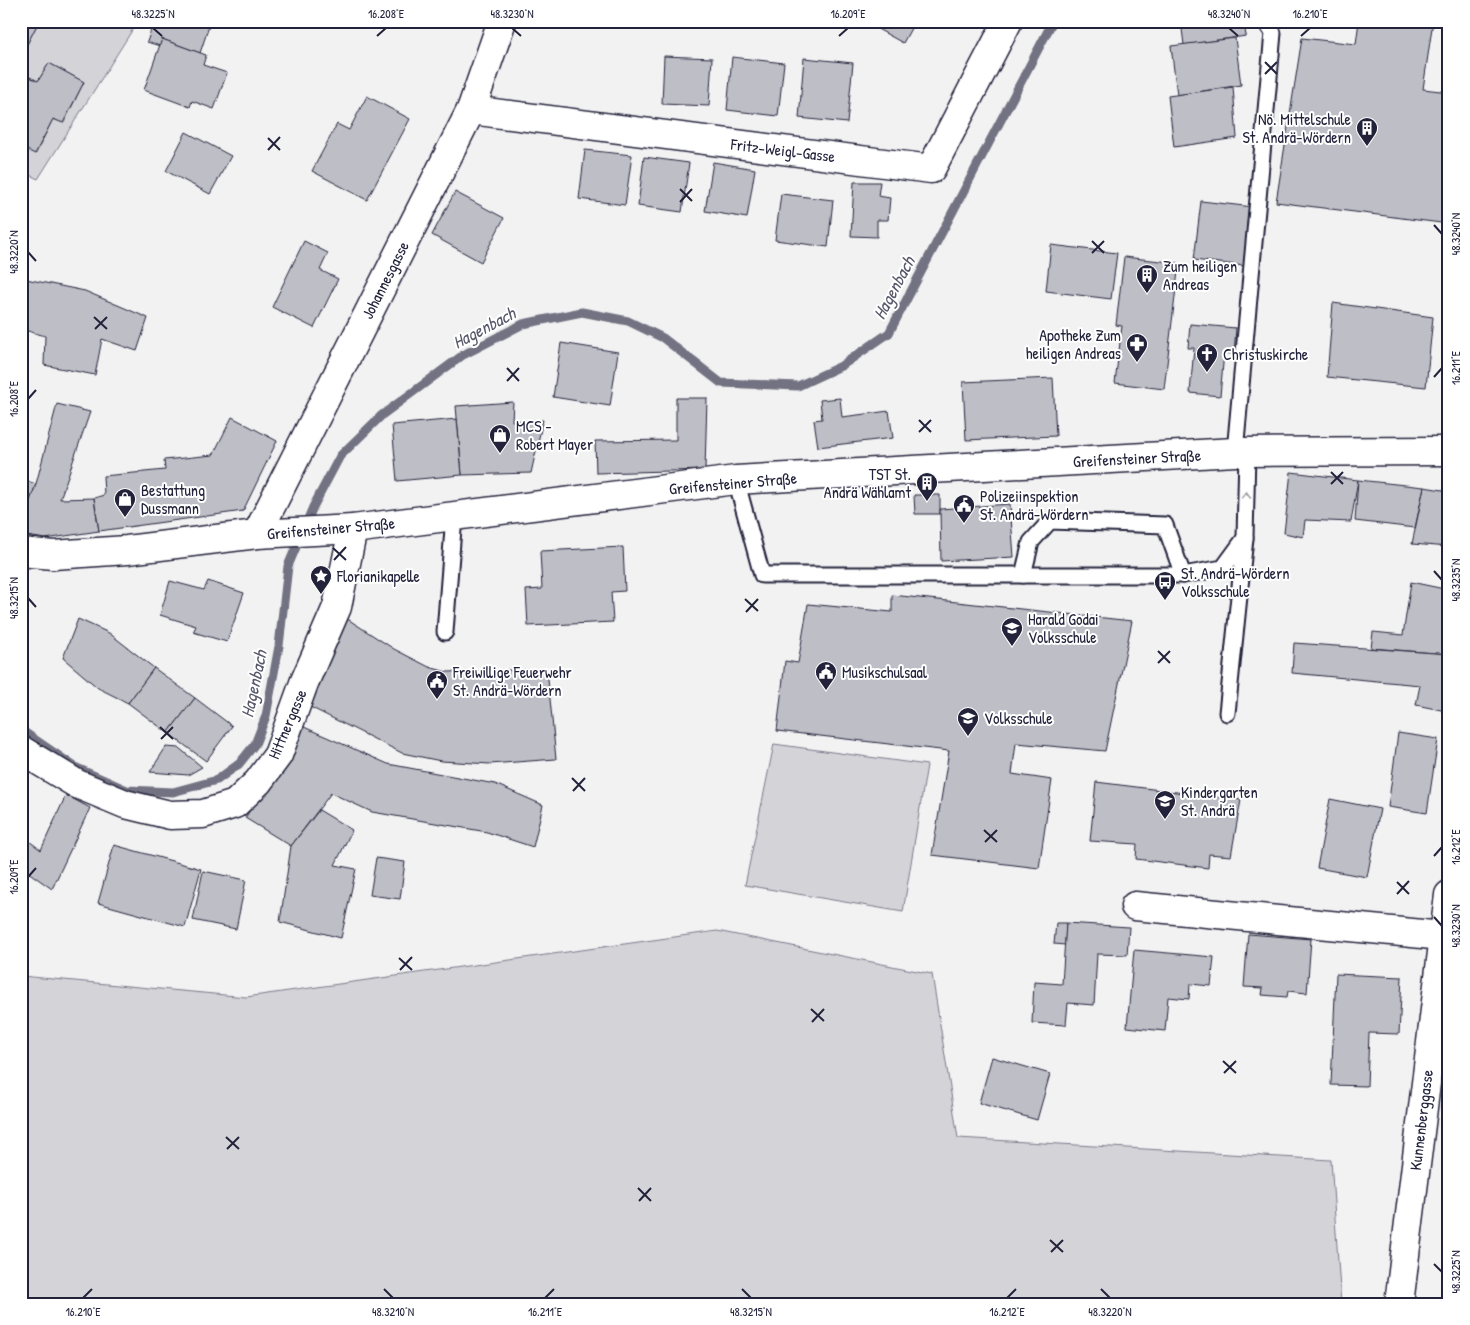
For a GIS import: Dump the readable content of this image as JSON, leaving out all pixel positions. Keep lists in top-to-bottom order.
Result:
{
  "streets": {
    "street": [
      "Fritz-Weigl-Gasse",
      "Johannesgasse",
      "Greifensteiner Straße",
      "Hittnergasse",
      "Kunnenberggasse"
    ]
  },
  "crossings": [
    ["Fritz-Weigl-Gasse", "Johannesgasse"],
    ["Johannesgasse", "Greifensteiner Straße"],
    ["Greifensteiner Straße", "Hittnergasse"]
  ],
  "water": ["Hagenbach"],
  "places": {
    "building": ["Nö. Mittelschule St. Andrä-Wördern", "Zum heiligen Andreas", "TST St. Andrä Wählamt"],
    "pharmacy": ["Apotheke Zum heiligen Andreas"],
    "church": ["Christuskirche"],
    "shop": ["MCS - Robert Mayer", "Bestattung Dussmann"],
    "public building": ["Polizeiinspektion St. Andrä-Wördern", "Musikschulsaal", "Freiwillige Feuerwehr St. Andrä-Wördern"],
    "place": ["Florianikapelle"],
    "bus stop": ["St. Andrä-Wördern Volksschule"],
    "school or university": ["Harald Godai Volksschule", "Volksschule", "Kindergarten St. Andrä"]
  },
  "coordinates": [
    "48.3225°N",
    "16.208°E",
    "48.3230°N",
    "16.209°E",
    "48.3240°N",
    "16.210°E",
    "48.3220°N",
    "16.211°E",
    "48.3235°N",
    "48.3215°N",
    "16.212°E",
    "48.3210°N"
  ]
}
